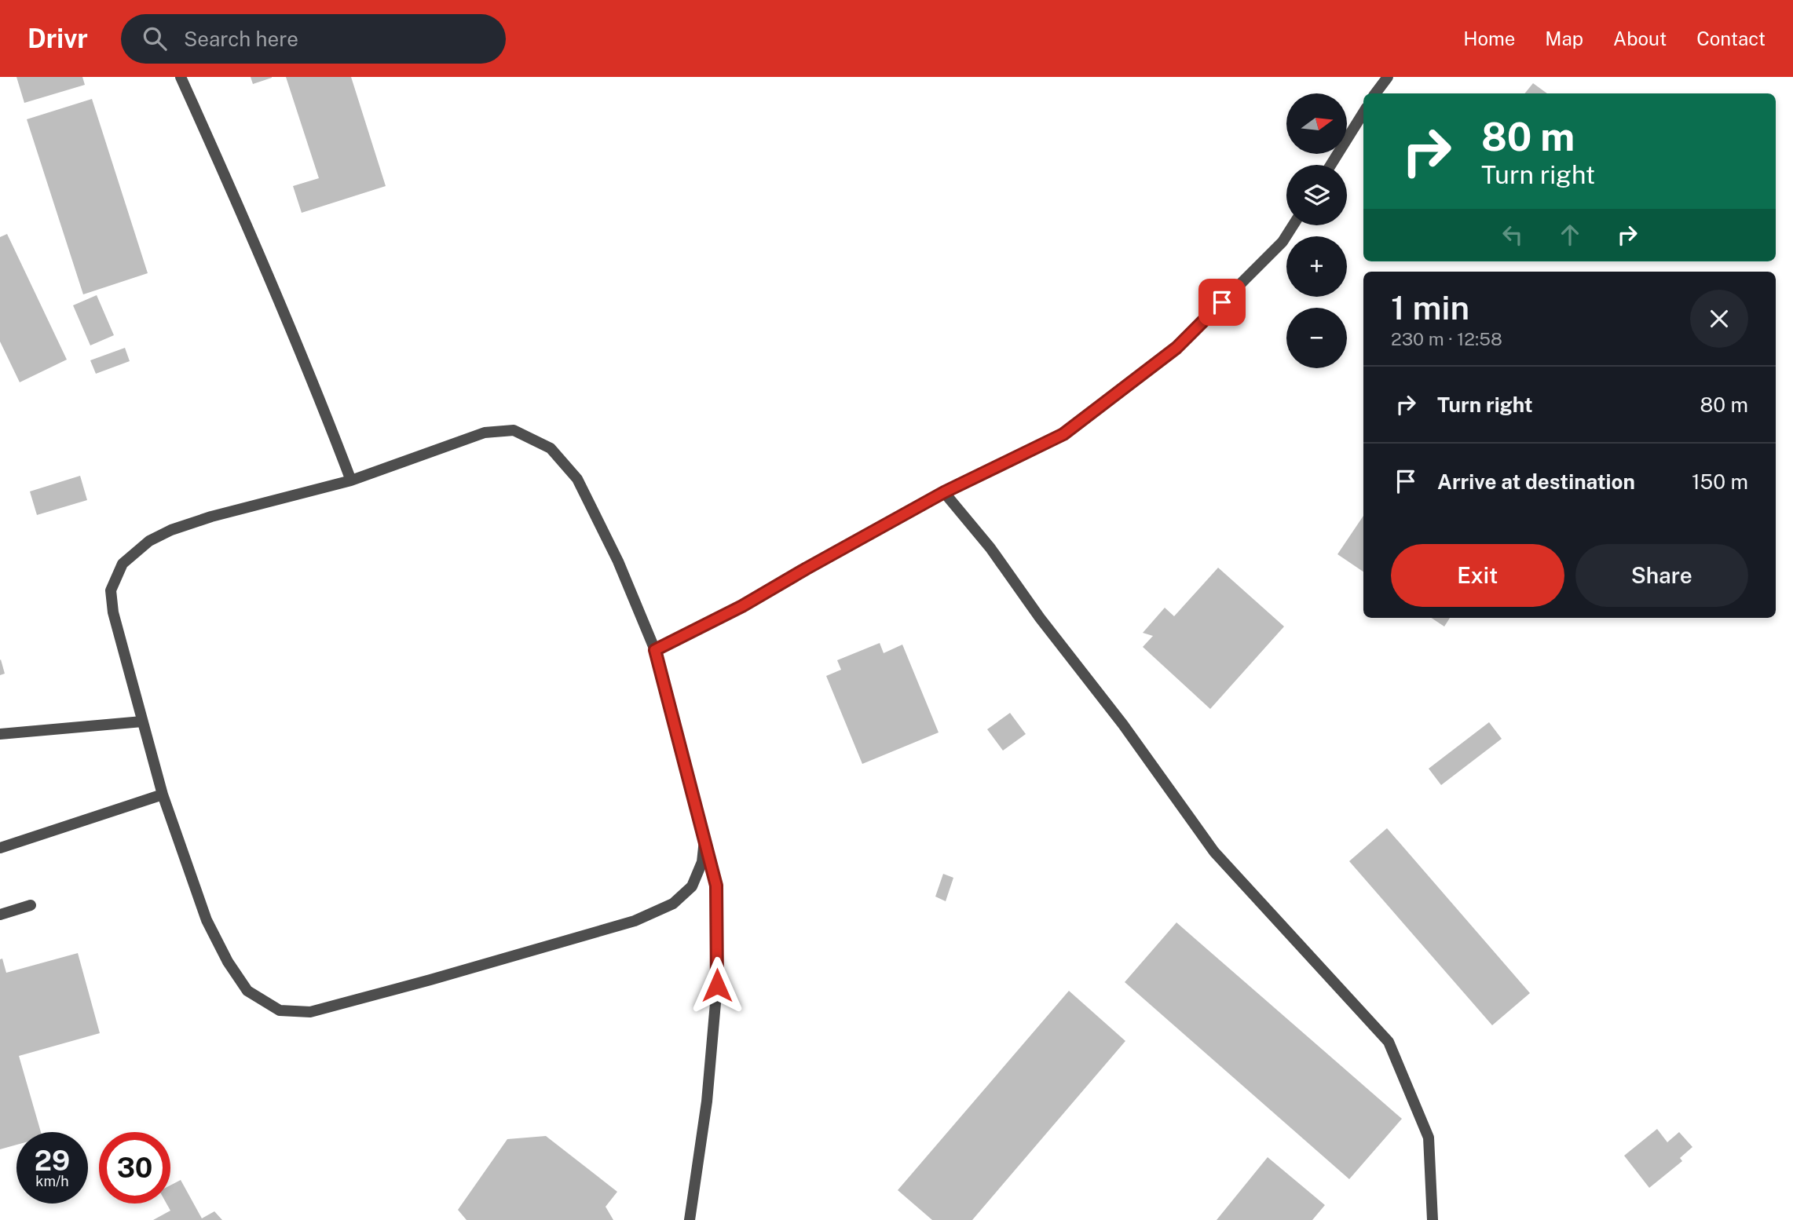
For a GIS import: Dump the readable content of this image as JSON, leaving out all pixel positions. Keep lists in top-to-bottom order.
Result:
{
  "north": "right",
  "page": {
    "header": "Drivr",
    "search": "Search here",
    "nav": [
      "Home",
      "Map",
      "About",
      "Contact"
    ],
    "map_buttons": ["+", "−"],
    "turn": ["80 m", "Turn right"],
    "heading": ["1 min", "230 m · 12:58"],
    "list": [
      {
        "name": "Turn right",
        "value": "80 m"
      },
      {
        "name": "Arrive at destination",
        "value": "150 m"
      }
    ],
    "buttons": ["Exit", "Share"],
    "speed": "29 km/h",
    "limit": "30"
  }
}
